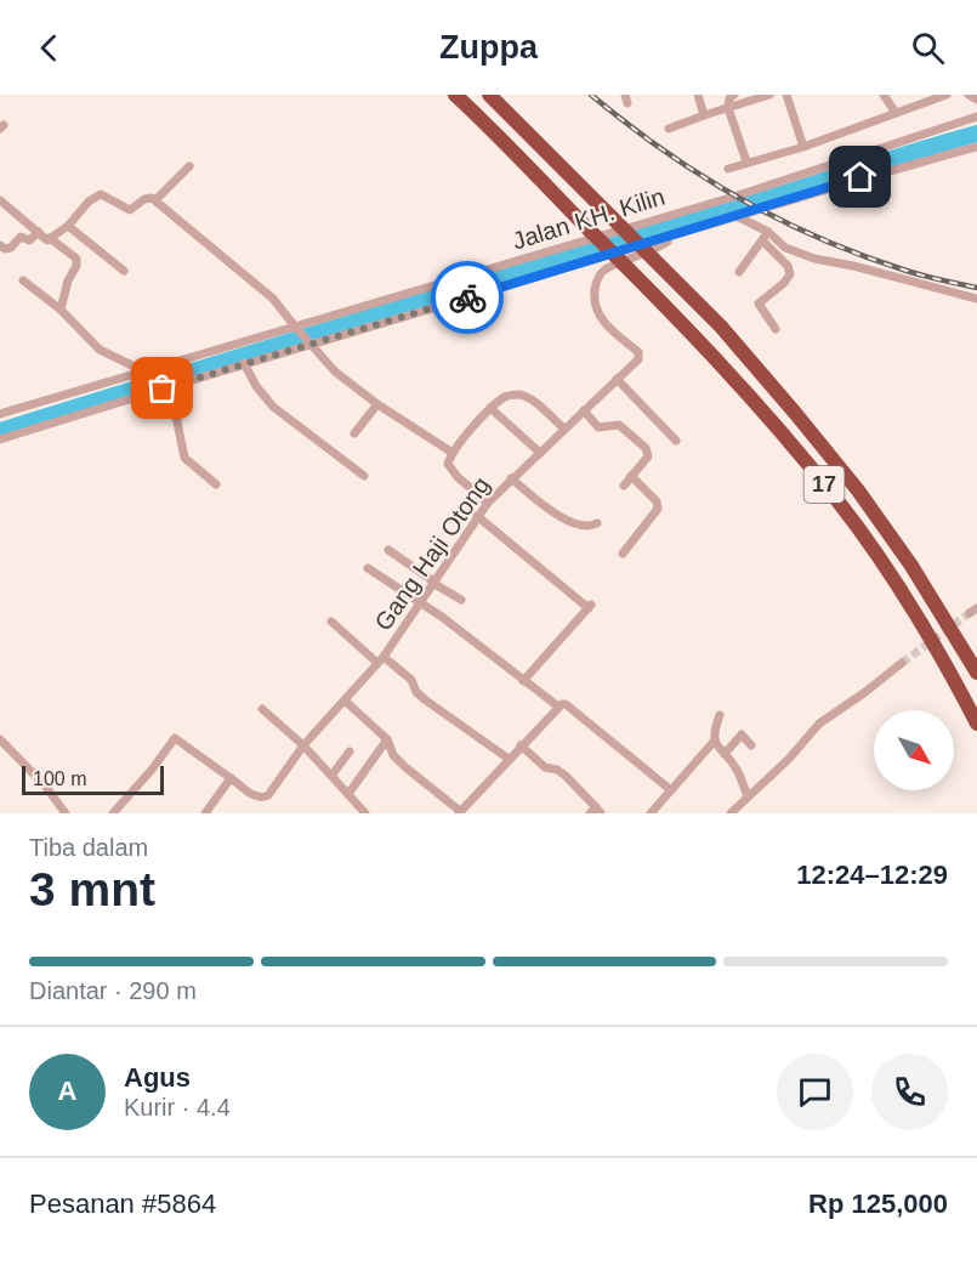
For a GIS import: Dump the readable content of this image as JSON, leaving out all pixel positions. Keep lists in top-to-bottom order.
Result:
{
  "streets": {
    "highway": ["17"],
    "street": ["Jalan KH. Kilin", "Gang Haji Otong"]
  },
  "crossings": [
    ["Jalan KH. Kilin", "Gang Haji Otong"]
  ],
  "scale_bar": "100 m",
  "north": "bottom right",
  "page": {
    "header": "Zuppa",
    "scale": "100 m",
    "heading": ["3 mnt", "Tiba dalam", "12:24–12:29"],
    "panel": [
      "Agus",
      "Kurir · 4.4",
      "Pesanan #5864",
      "Rp 125,000"
    ],
    "bar": "Diantar · 290 m",
    "round": "A"
  }
}
